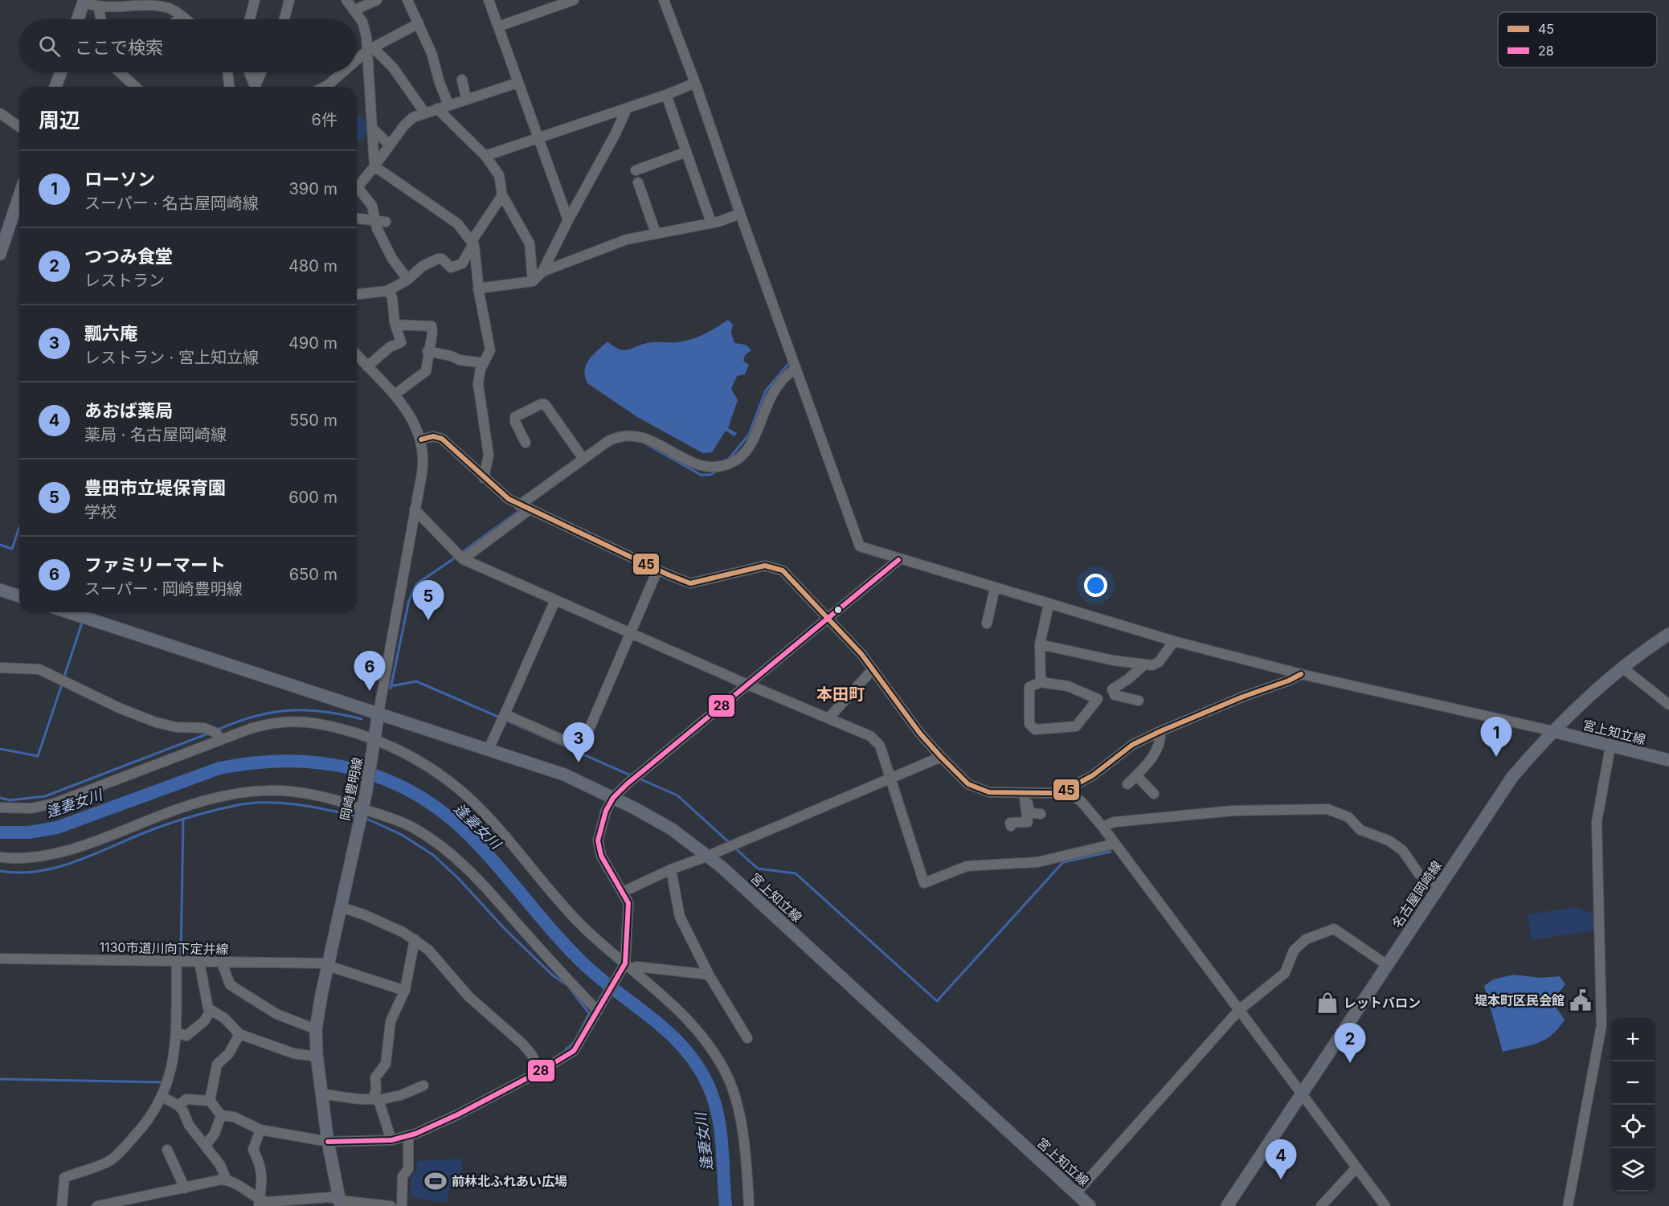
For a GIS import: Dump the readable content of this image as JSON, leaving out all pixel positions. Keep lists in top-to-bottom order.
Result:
{
  "streets": {
    "main road": ["宮上知立線", "岡崎豊明線", "名古屋岡崎線"],
    "street": ["1130市道川向下定井線"]
  },
  "crossings": [
    ["宮上知立線", "岡崎豊明線"],
    ["宮上知立線", "名古屋岡崎線"],
    ["岡崎豊明線", "1130市道川向下定井線"]
  ],
  "districts": ["本田町"],
  "water": ["逢妻女川"],
  "places": {
    "public building": ["堤本町区民会館"],
    "shop": ["レットバロン"],
    "sports": ["前林北ふれあい広場"]
  },
  "lines": ["transit line 45", "transit line 28"],
  "legend": ["45", "28"],
  "page": {
    "search": "ここで検索",
    "heading": ["周辺", "6件"],
    "list": [
      {
        "mark": "1",
        "name": "ローソン",
        "note": "スーパー · 名古屋岡崎線",
        "value": "390 m"
      },
      {
        "mark": "2",
        "name": "つつみ食堂",
        "note": "レストラン",
        "value": "480 m"
      },
      {
        "mark": "3",
        "name": "瓢六庵",
        "note": "レストラン · 宮上知立線",
        "value": "490 m"
      },
      {
        "mark": "4",
        "name": "あおば薬局",
        "note": "薬局 · 名古屋岡崎線",
        "value": "550 m"
      },
      {
        "mark": "5",
        "name": "豊田市立堤保育園",
        "note": "学校",
        "value": "600 m"
      },
      {
        "mark": "6",
        "name": "ファミリーマート",
        "note": "スーパー · 岡崎豊明線",
        "value": "650 m"
      }
    ],
    "pins": [
      "5",
      "6",
      "1",
      "3",
      "2",
      "4"
    ],
    "map_buttons": ["+", "−"]
  }
}
